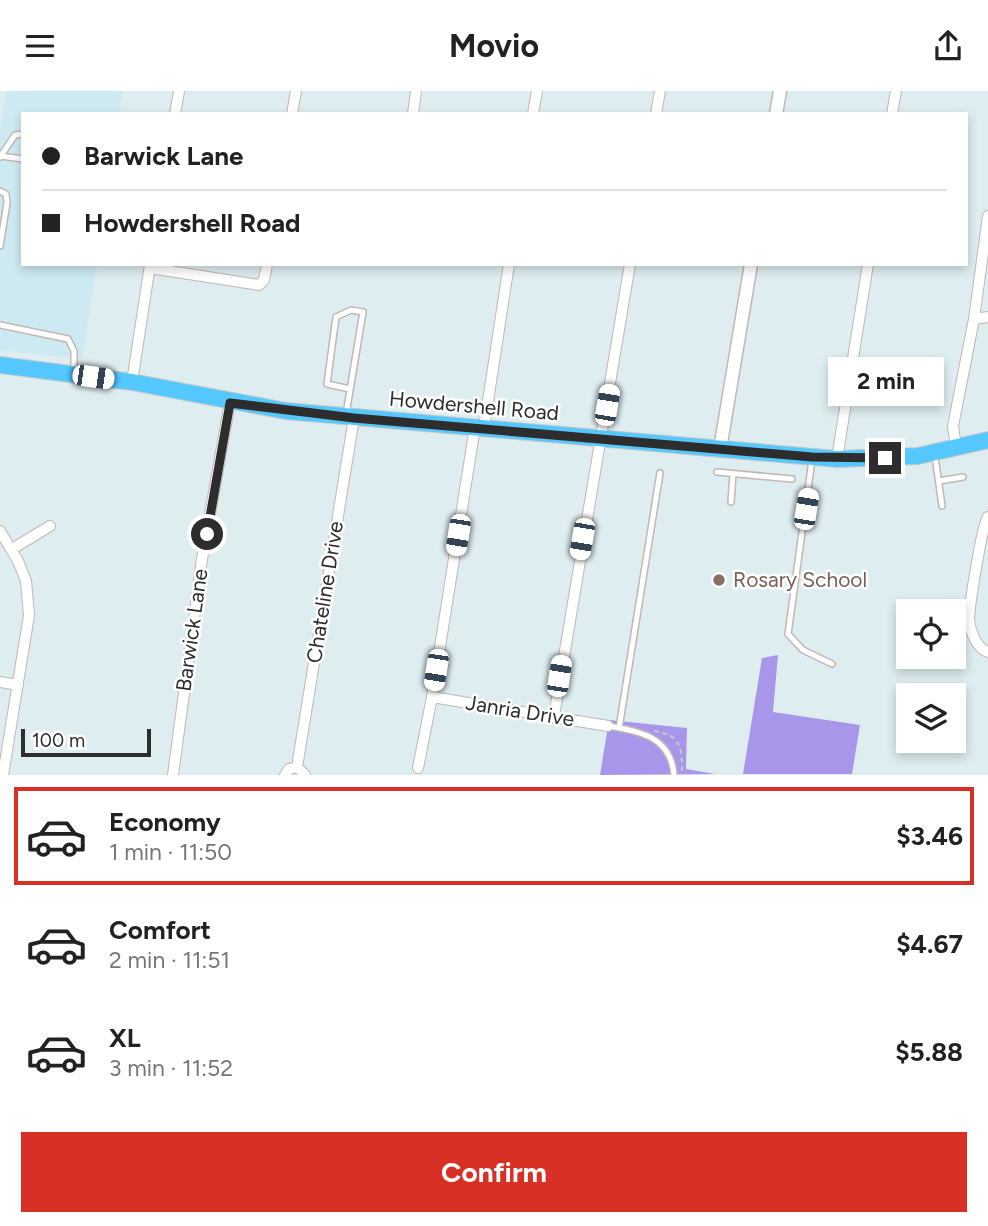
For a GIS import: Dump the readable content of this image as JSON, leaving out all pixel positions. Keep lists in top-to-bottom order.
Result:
{
  "streets": {
    "main road": ["Howdershell Road"],
    "street": ["Chateline Drive", "Barwick Lane", "Janria Drive"]
  },
  "crossings": [
    ["Howdershell Road", "Chateline Drive"],
    ["Howdershell Road", "Barwick Lane"]
  ],
  "places": ["Rosary School"],
  "scale_bar": "100 m",
  "page": {
    "header": "Movio",
    "banner": ["Barwick Lane", "Howdershell Road"],
    "bubble": "2 min",
    "scale": "100 m",
    "list": [
      {
        "name": "Economy",
        "note": "1 min · 11:50",
        "value": "$3.46"
      },
      {
        "name": "Comfort",
        "note": "2 min · 11:51",
        "value": "$4.67"
      },
      {
        "name": "XL",
        "note": "3 min · 11:52",
        "value": "$5.88"
      }
    ],
    "buttons": "Confirm"
  }
}
